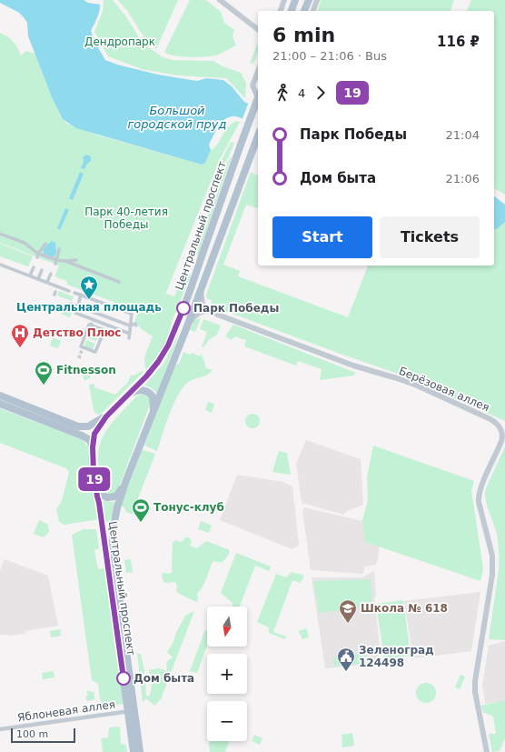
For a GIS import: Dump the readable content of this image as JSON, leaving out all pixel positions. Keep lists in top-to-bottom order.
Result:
{
  "streets": {
    "main road": ["Центральный проспект"],
    "street": ["Берёзовая аллея", "Яблоневая аллея"]
  },
  "crossings": [
    ["Центральный проспект", "Яблоневая аллея"]
  ],
  "water": ["Большой городской пруд"],
  "parks": ["Дендропарк", "Парк 40-летия Победы"],
  "places": {
    "place": ["Центральная площадь"],
    "other": ["Парк Победы", "Дом быта"],
    "hospital": ["Детство Плюс"],
    "sports": ["Fitnesson", "Тонус-клуб"],
    "school or university": ["Школа № 618"],
    "public building": ["Зеленоград 124498"]
  },
  "lines": ["bus line 19"],
  "scale_bar": "100 m",
  "north": "bottom",
  "page": {
    "on_map": "19",
    "heading": ["6 min", "21:00 – 21:06 · Bus", "116 ₽"],
    "legs": ["4", "19"],
    "list": [
      {
        "name": "Парк Победы",
        "value": "21:04"
      },
      {
        "name": "Дом быта",
        "value": "21:06"
      }
    ],
    "buttons": ["Start", "Tickets"],
    "map_buttons": ["+", "−"],
    "scale": "100 m"
  }
}
